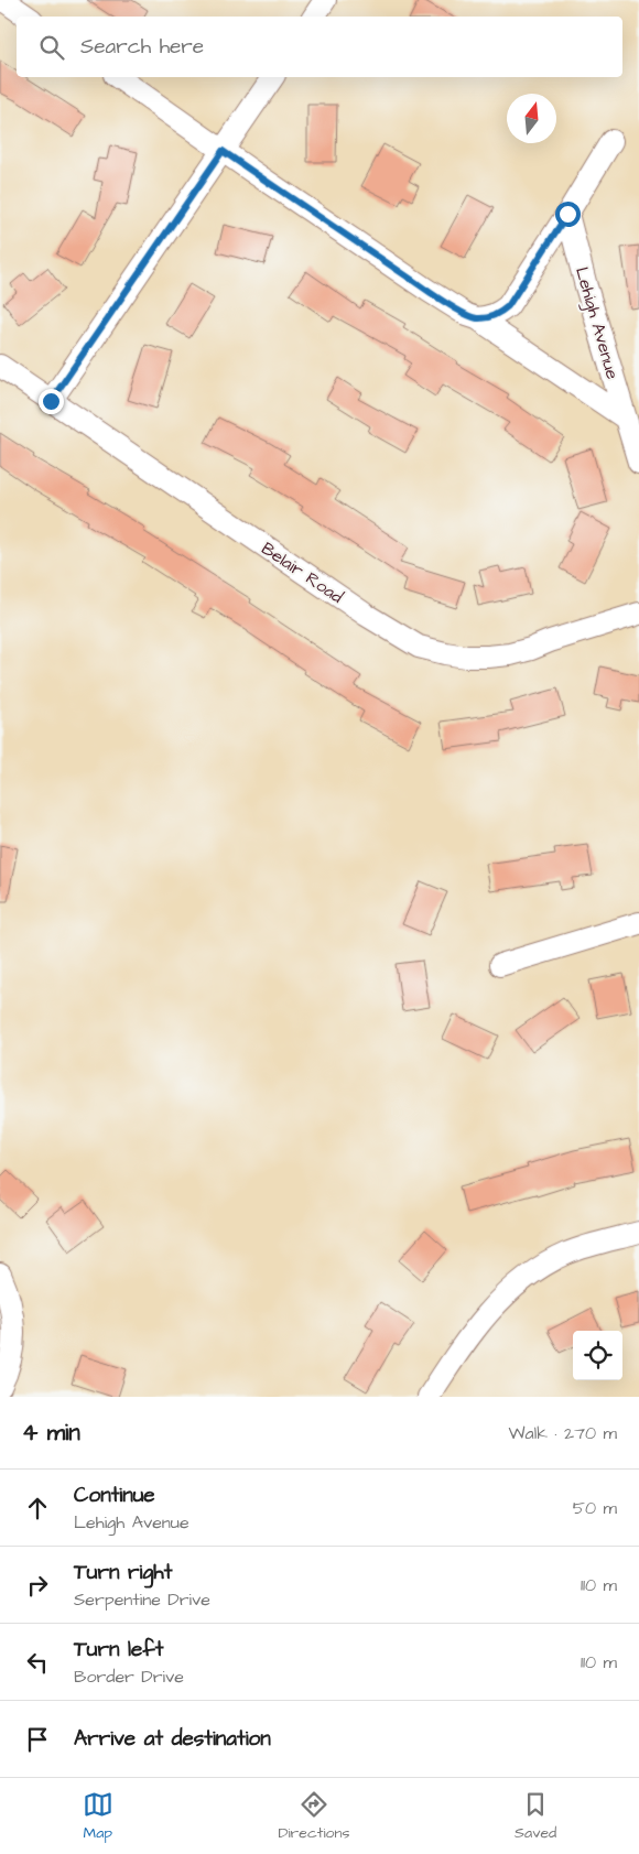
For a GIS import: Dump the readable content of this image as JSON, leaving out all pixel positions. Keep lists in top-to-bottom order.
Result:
{
  "streets": {
    "street": ["Lehigh Avenue", "Belair Road"]
  },
  "north": "top",
  "page": {
    "search": "Search here",
    "heading": ["4 min", "Walk · 270 m"],
    "list": [
      ["Continue", "Lehigh Avenue", "50 m"],
      ["Turn right", "Serpentine Drive", "110 m"],
      ["Turn left", "Border Drive", "110 m"],
      "Arrive at destination"
    ],
    "nav": ["Map", "Directions", "Saved"]
  }
}
